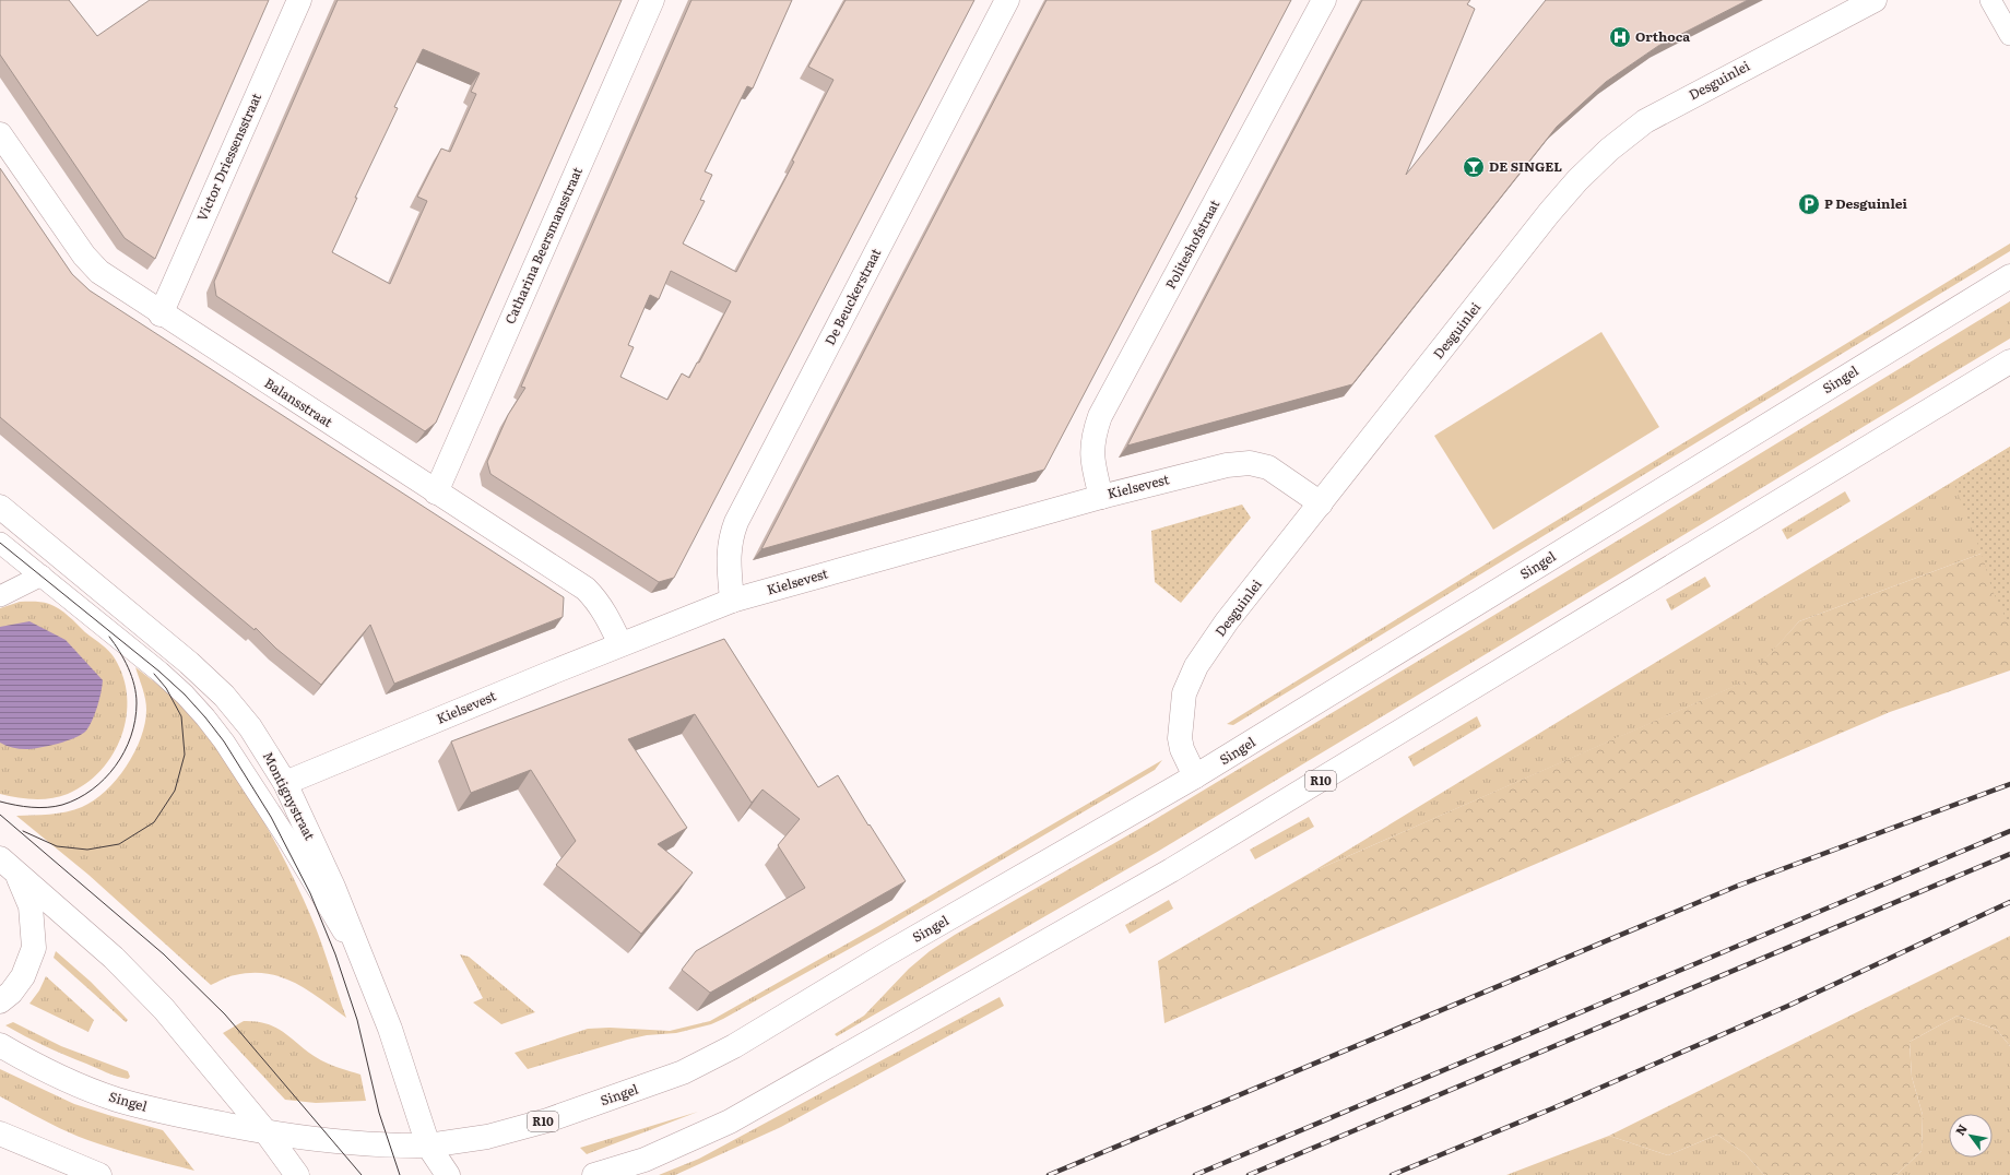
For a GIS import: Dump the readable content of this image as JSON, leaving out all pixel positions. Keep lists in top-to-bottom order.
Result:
{
  "streets": {
    "street": [
      "Desguinlei",
      "Victor Driessensstraat",
      "Politeshofstraat",
      "Catharina Beersmansstraat",
      "De Beuckerstraat",
      "Singel",
      "Balansstraat",
      "Kielsevest",
      "R10",
      "Montignystraat"
    ]
  },
  "crossings": [
    ["Desguinlei", "Singel"],
    ["Desguinlei", "Kielsevest"],
    ["Victor Driessensstraat", "Balansstraat"],
    ["Politeshofstraat", "Kielsevest"],
    ["Catharina Beersmansstraat", "Balansstraat"],
    ["De Beuckerstraat", "Kielsevest"],
    ["Singel", "R10"],
    ["Singel", "Montignystraat"],
    ["Balansstraat", "Kielsevest"],
    ["Kielsevest", "Montignystraat"],
    ["R10", "Montignystraat"]
  ],
  "places": {
    "hospital": ["Orthoca"],
    "bar": ["DE SINGEL"],
    "parking": ["P Desguinlei"]
  },
  "north": "top left"
}
